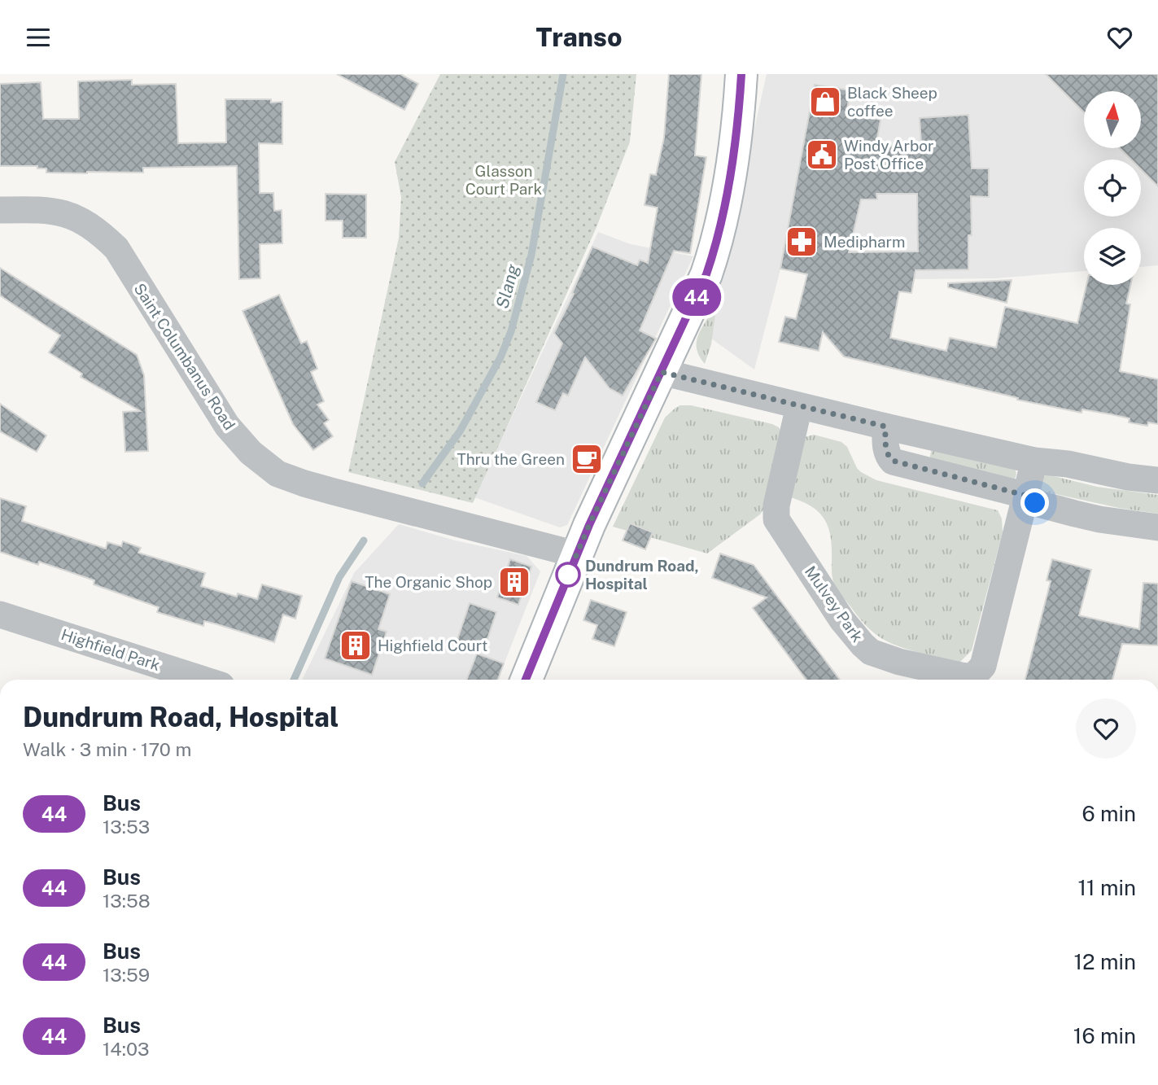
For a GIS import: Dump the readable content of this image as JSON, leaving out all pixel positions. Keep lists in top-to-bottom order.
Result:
{
  "streets": {
    "street": ["Saint Columbanus Road", "Mulvey Park", "Highfield Park"]
  },
  "water": ["Slang"],
  "parks": ["Glasson Court Park"],
  "places": {
    "shop": ["Black Sheep coffee"],
    "public building": ["Windy Arbor Post Office"],
    "pharmacy": ["Medipharm"],
    "cafe": ["Thru the Green"],
    "other": ["Dundrum Road, Hospital"],
    "building": ["The Organic Shop", "Highfield Court"]
  },
  "lines": ["bus line 44"],
  "north": "top",
  "page": {
    "header": "Transo",
    "on_map": "44",
    "heading": ["Dundrum Road, Hospital", "Walk · 3 min · 170 m"],
    "list": [
      {
        "mark": "44",
        "name": "Bus",
        "note": "13:53",
        "value": "6 min"
      },
      {
        "mark": "44",
        "name": "Bus",
        "note": "13:58",
        "value": "11 min"
      },
      {
        "mark": "44",
        "name": "Bus",
        "note": "13:59",
        "value": "12 min"
      },
      {
        "mark": "44",
        "name": "Bus",
        "note": "14:03",
        "value": "16 min"
      }
    ]
  }
}
